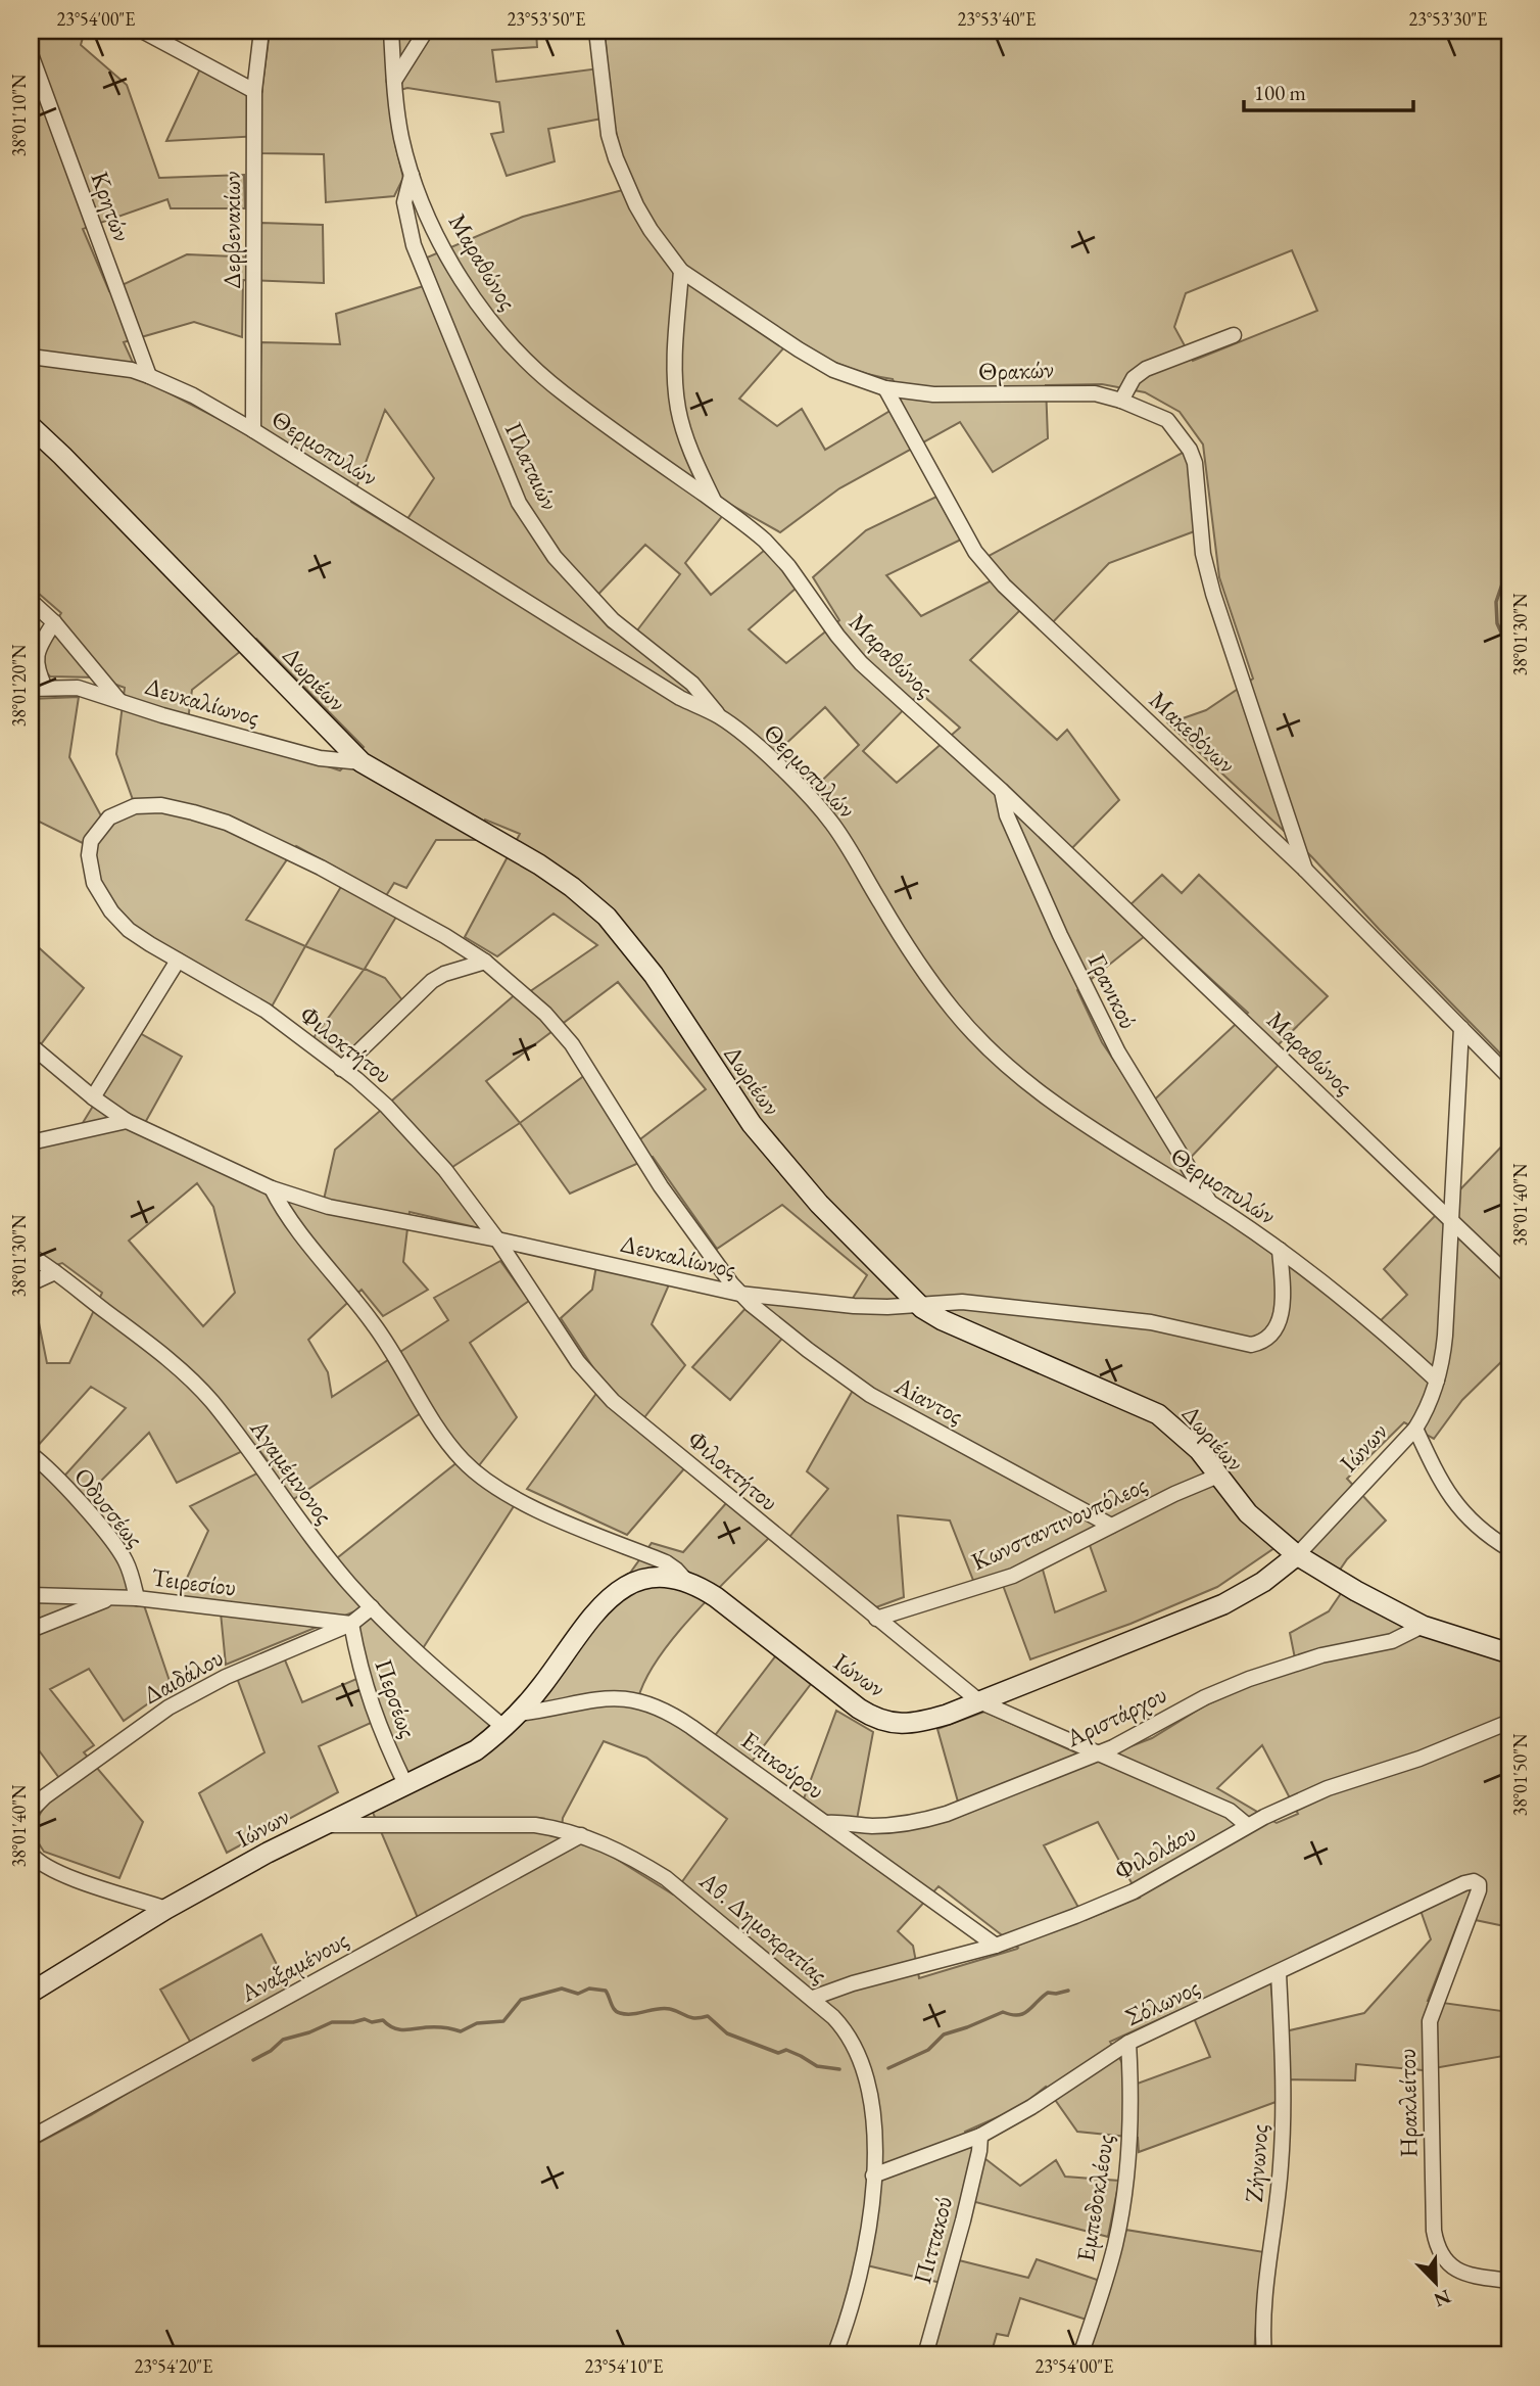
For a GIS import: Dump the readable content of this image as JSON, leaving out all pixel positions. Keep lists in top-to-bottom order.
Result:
{
  "streets": {
    "street": [
      "Κρητών",
      "Δερβενακίων",
      "Μαραθώνος",
      "Θρακών",
      "Θερμοπυλών",
      "Πλαταιών",
      "Δωριέων",
      "Δευκαλίωνος",
      "Μακεδόνων",
      "Γρανικού",
      "Φιλοκτήτου",
      "Aiαντος",
      "Ιώνων",
      "Αγαμέμνονος",
      "Οδυσσέως",
      "Κωνσταντινουπόλεος",
      "Τειρεσίου",
      "Δαιδάλου",
      "Περσέως",
      "Αριστάρχου",
      "Επικούρου",
      "Φιλολάου",
      "Αθ. Δημοκρατίας",
      "Αναξαμένους",
      "Σόλωνος",
      "Ηρακλείτου",
      "Ζήνωνος",
      "Εμπεδοκλέους",
      "Πιττακού"
    ]
  },
  "crossings": [
    ["Κρητών", "Θερμοπυλών"],
    ["Δερβενακίων", "Θερμοπυλών"],
    ["Μαραθώνος", "Πλαταιών"],
    ["Μαραθώνος", "Γρανικού"],
    ["Μαραθώνος", "Ιώνων"],
    ["Θρακών", "Μακεδόνων"],
    ["Θερμοπυλών", "Πλαταιών"],
    ["Θερμοπυλών", "Δευκαλίωνος"],
    ["Θερμοπυλών", "Γρανικού"],
    ["Θερμοπυλών", "Ιώνων"],
    ["Δωριέων", "Δευκαλίωνος"],
    ["Δωριέων", "Ιώνων"],
    ["Δωριέων", "Κωνσταντινουπόλεος"],
    ["Δωριέων", "Αριστάρχου"],
    ["Δευκαλίωνος", "Φιλοκτήτου"],
    ["Δευκαλίωνος", "Aiαντος"],
    ["Μακεδόνων", "Ιώνων"],
    ["Φιλοκτήτου", "Aiαντος"],
    ["Φιλοκτήτου", "Ιώνων"],
    ["Φιλοκτήτου", "Κωνσταντινουπόλεος"],
    ["Φιλοκτήτου", "Αριστάρχου"],
    ["Φιλοκτήτου", "Φιλολάου"],
    ["Aiαντος", "Κωνσταντινουπόλεος"],
    ["Ιώνων", "Αγαμέμνονος"],
    ["Ιώνων", "Περσέως"],
    ["Ιώνων", "Επικούρου"],
    ["Ιώνων", "Αθ. Δημοκρατίας"],
    ["Αγαμέμνονος", "Δαιδάλου"],
    ["Αγαμέμνονος", "Επικούρου"],
    ["Οδυσσέως", "Τειρεσίου"],
    ["Τειρεσίου", "Δαιδάλου"],
    ["Τειρεσίου", "Περσέως"],
    ["Δαιδάλου", "Περσέως"],
    ["Αριστάρχου", "Επικούρου"],
    ["Επικούρου", "Φιλολάου"],
    ["Φιλολάου", "Αθ. Δημοκρατίας"],
    ["Αθ. Δημοκρατίας", "Αναξαμένους"],
    ["Αθ. Δημοκρατίας", "Σόλωνος"],
    ["Σόλωνος", "Ηρακλείτου"],
    ["Σόλωνος", "Ζήνωνος"],
    ["Σόλωνος", "Εμπεδοκλέους"],
    ["Σόλωνος", "Πιττακού"]
  ],
  "scale_bar": "100 m",
  "north": "bottom right",
  "coordinates": [
    "23°54'00\"E",
    "23°53'50\"E",
    "23°53'40\"E",
    "23°53'30\"E",
    "38°01'10\"N",
    "38°01'30\"N",
    "38°01'20\"N",
    "38°01'40\"N",
    "38°01'50\"N",
    "23°54'20\"E",
    "23°54'10\"E"
  ]
}
